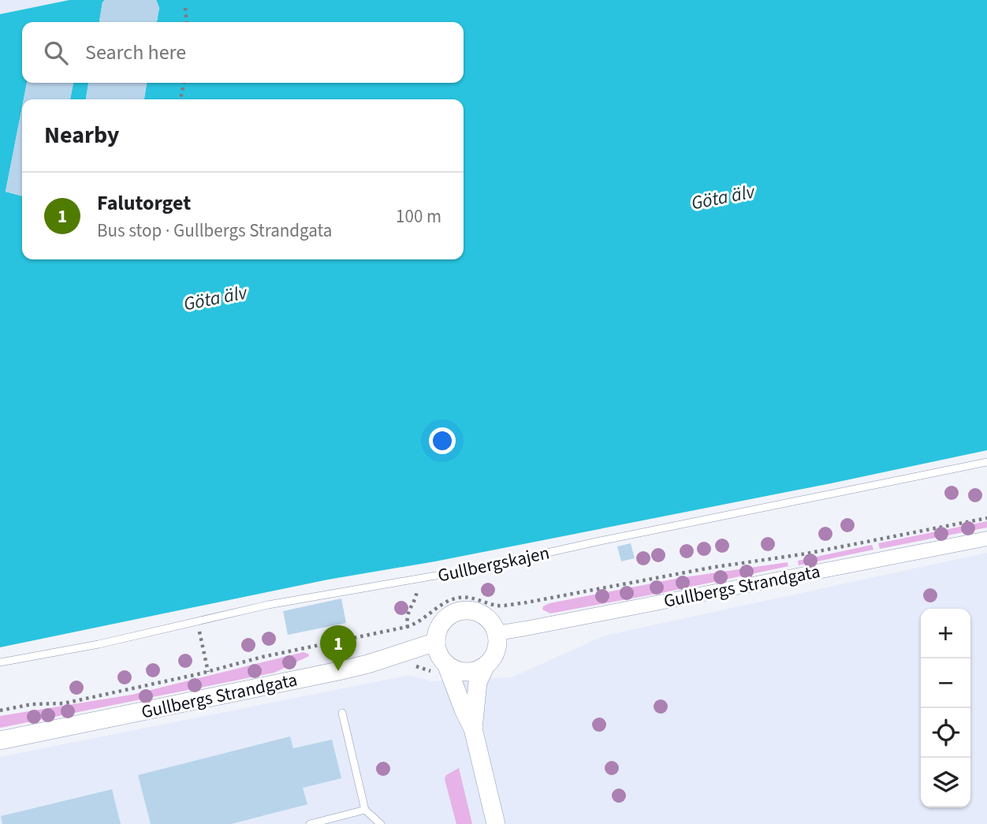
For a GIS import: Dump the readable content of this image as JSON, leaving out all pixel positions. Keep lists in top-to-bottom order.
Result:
{
  "streets": {
    "street": ["Gullbergs Strandgata"],
    "lane": ["Gullbergskajen"]
  },
  "water": ["Göta älv"],
  "page": {
    "search": "Search here",
    "heading": "Nearby",
    "list": [
      {
        "mark": "1",
        "name": "Falutorget",
        "note": "Bus stop · Gullbergs Strandgata",
        "value": "100 m"
      }
    ],
    "map_buttons": ["+", "−"],
    "pins": "1"
  }
}
